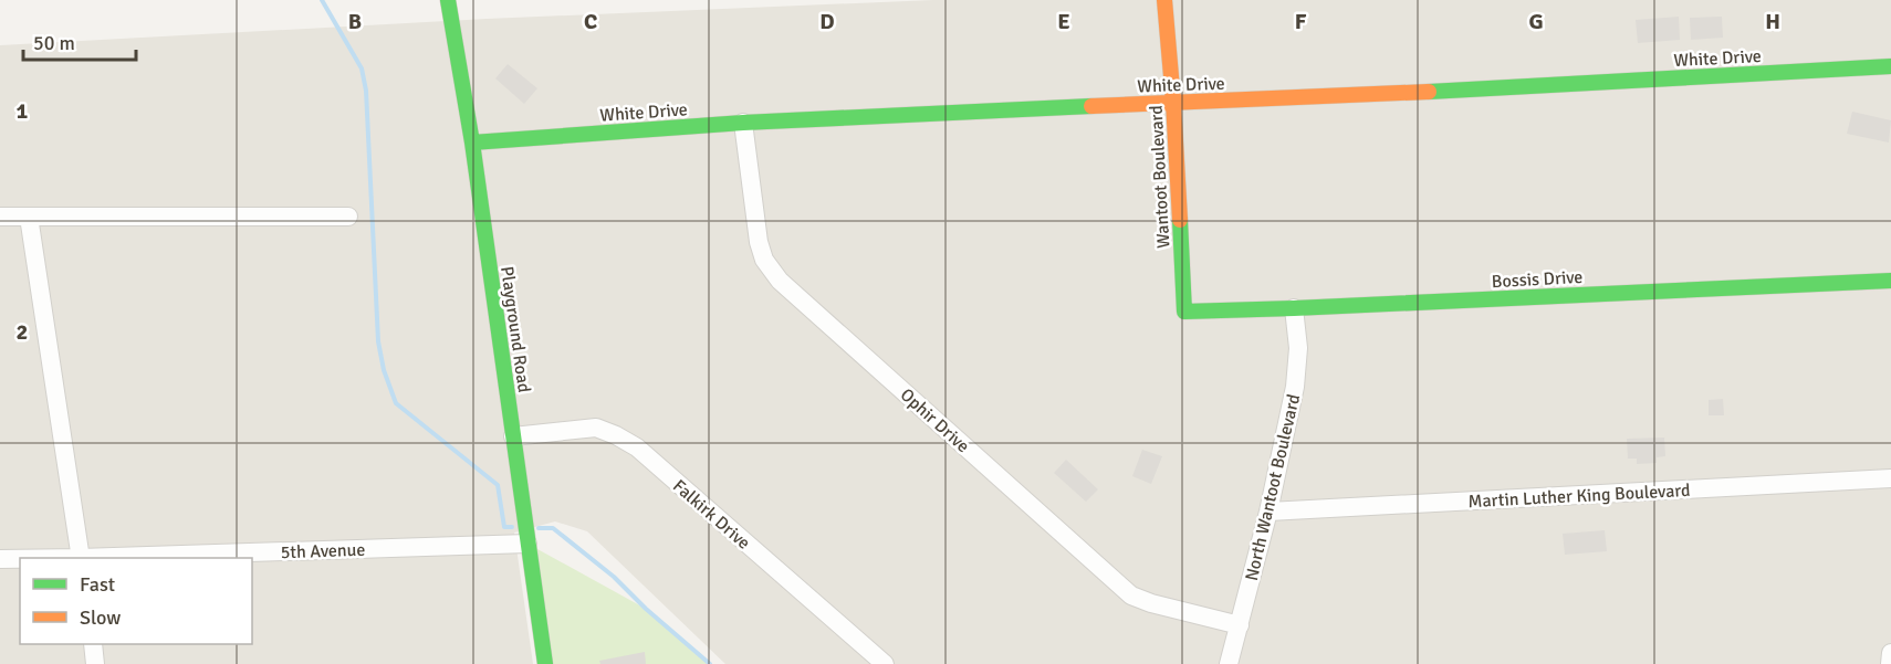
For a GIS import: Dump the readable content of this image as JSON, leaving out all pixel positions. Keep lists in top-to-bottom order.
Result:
{
  "streets": {
    "street": [
      "White Drive",
      "Wantoot Boulevard",
      "Bossis Drive",
      "Playground Road",
      "Ophir Drive",
      "North Wantoot Boulevard",
      "Martin Luther King Boulevard",
      "Falkirk Drive",
      "5th Avenue"
    ]
  },
  "crossings": [
    ["White Drive", "Wantoot Boulevard"],
    ["White Drive", "Playground Road"],
    ["White Drive", "Ophir Drive"],
    ["Wantoot Boulevard", "Bossis Drive"],
    ["Bossis Drive", "North Wantoot Boulevard"],
    ["Playground Road", "Falkirk Drive"],
    ["Playground Road", "5th Avenue"],
    ["Ophir Drive", "North Wantoot Boulevard"],
    ["North Wantoot Boulevard", "Martin Luther King Boulevard"]
  ],
  "legend": ["Fast", "Slow"],
  "scale_bar": "50 m",
  "grid": {
    "columns": [
      "B",
      "C",
      "D",
      "E",
      "F",
      "G",
      "H"
    ],
    "rows": ["1", "2"]
  }
}
